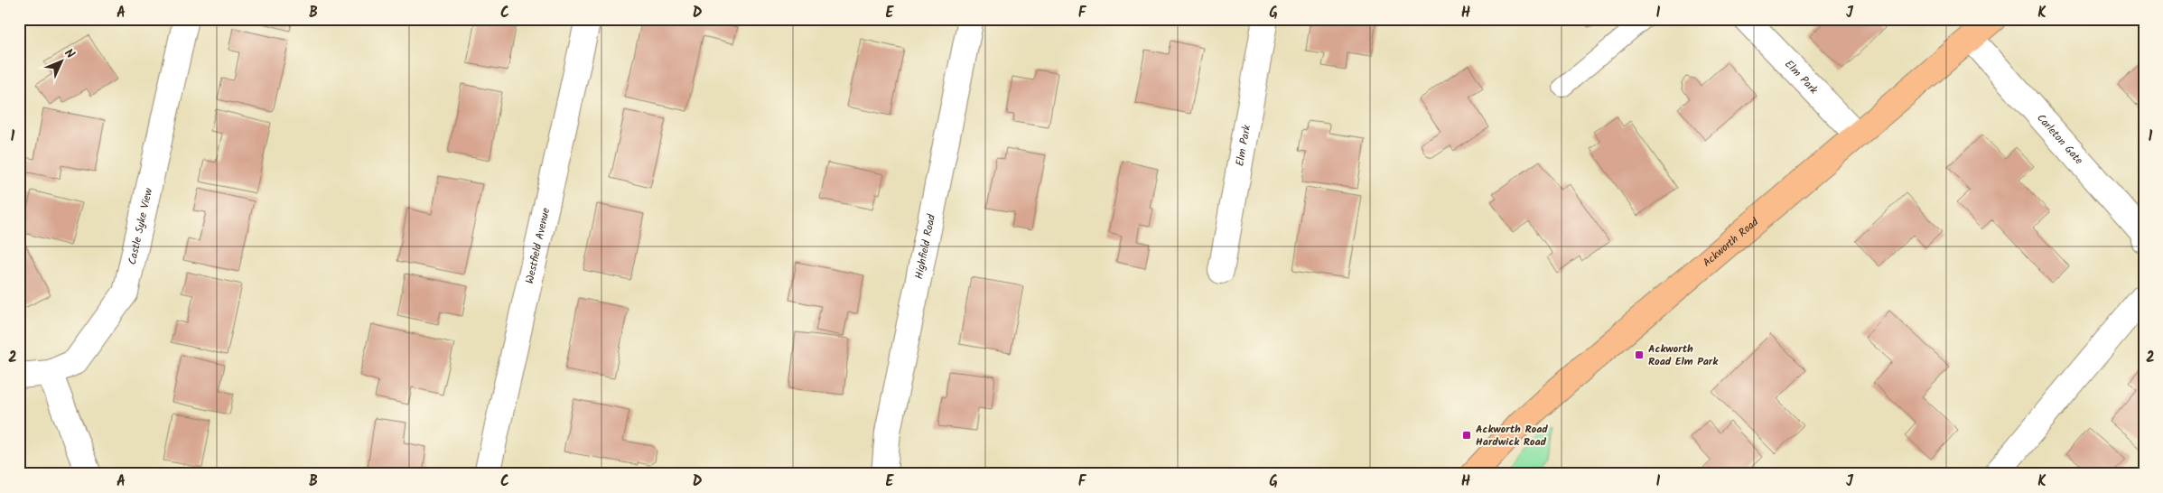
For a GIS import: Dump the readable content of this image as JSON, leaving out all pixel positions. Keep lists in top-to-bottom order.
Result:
{
  "streets": {
    "highway": ["Ackworth Road"],
    "street": [
      "Elm Park",
      "Carleton Gate",
      "Castle Syke View",
      "Westfield Avenue",
      "Highfield Road"
    ]
  },
  "crossings": [
    ["Elm Park", "Ackworth Road"],
    ["Carleton Gate", "Ackworth Road"]
  ],
  "places": {
    "transit": ["Ackworth Road Elm Park", "Ackworth Road Hardwick Road"]
  },
  "north": "top right",
  "grid": {
    "columns": [
      "A",
      "B",
      "C",
      "D",
      "E",
      "F",
      "G",
      "H",
      "I",
      "J",
      "K"
    ],
    "rows": ["1", "2"]
  }
}
